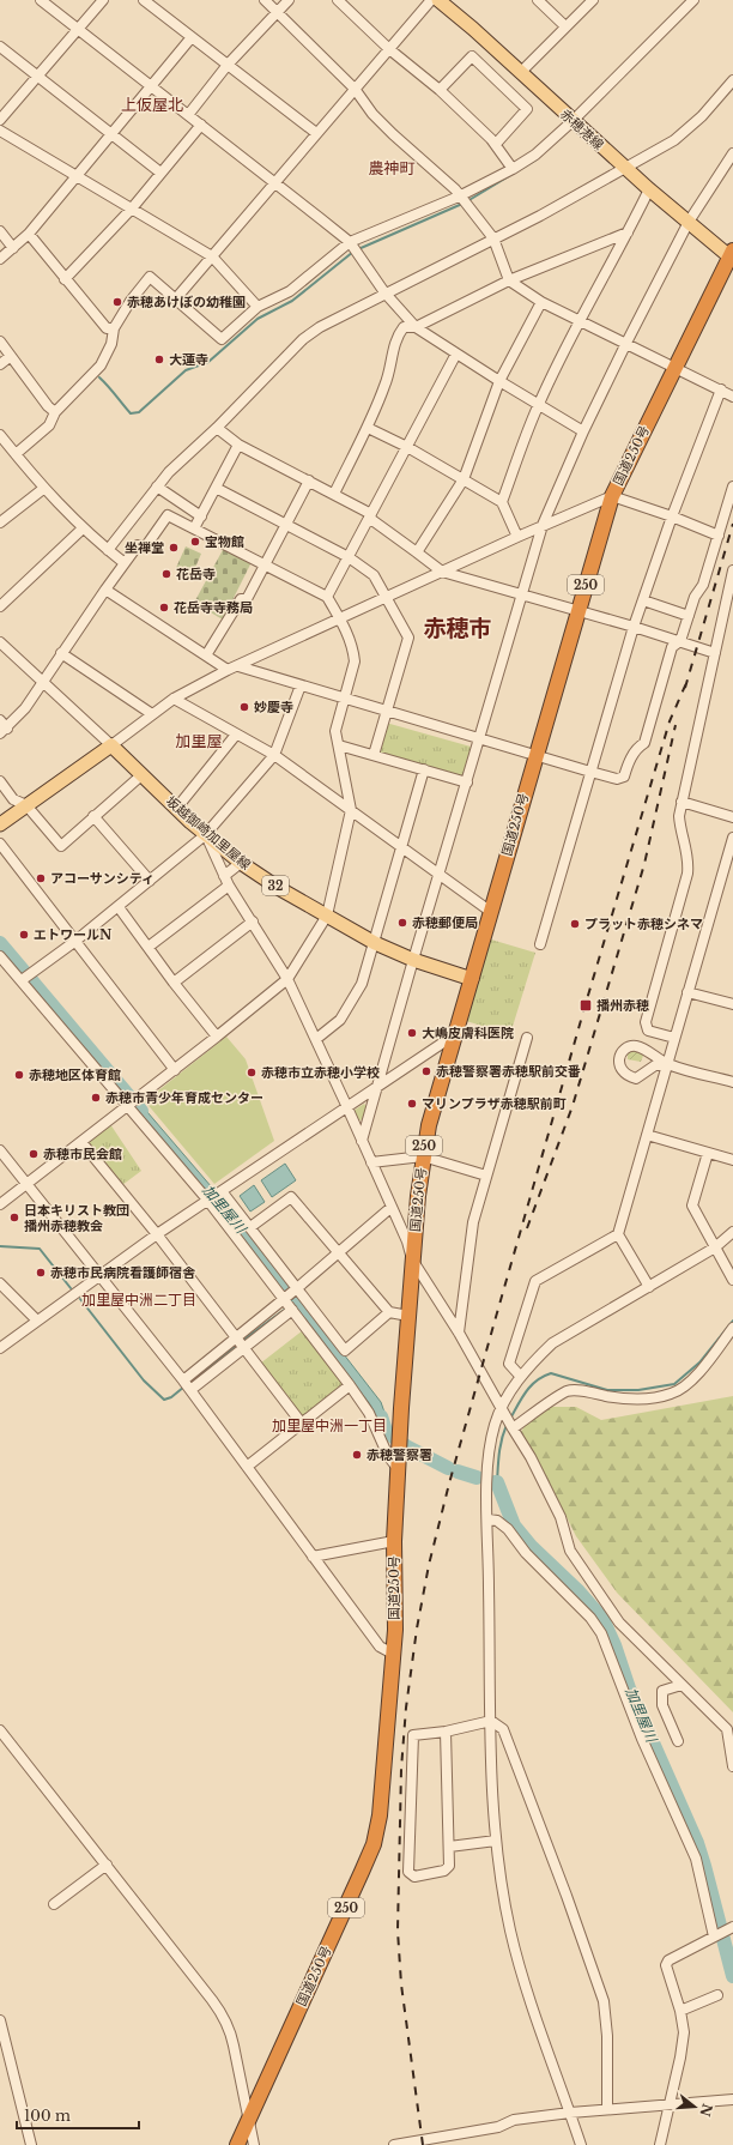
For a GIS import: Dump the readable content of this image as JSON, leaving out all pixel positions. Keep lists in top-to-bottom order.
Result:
{
  "streets": {
    "highway": ["国道250号", "250"],
    "main road": ["赤穂港線", "坂越御崎加里屋線", "32"]
  },
  "crossings": [
    ["赤穂港線", "国道250号"],
    ["国道250号", "坂越御崎加里屋線"]
  ],
  "districts": [
    "上仮屋北",
    "農神町",
    "赤穂市",
    "加里屋",
    "加里屋中洲二丁目",
    "加里屋中洲一丁目"
  ],
  "water": ["加里屋川"],
  "places": {
    "other": [
      "赤穂あけぼの幼稚園",
      "大蓮寺",
      "宝物館",
      "坐禅堂",
      "花岳寺",
      "花岳寺寺務局",
      "妙慶寺",
      "アコーサンシティ",
      "赤穂郵便局",
      "プラット赤穂シネマ",
      "エトワールN",
      "大嶋皮膚科医院",
      "赤穂警察署赤穂駅前交番",
      "赤穂市立赤穂小学校",
      "赤穂地区体育館",
      "赤穂市青少年育成センター",
      "マリンプラザ赤穂駅前町",
      "赤穂市民会館",
      "日本キリスト教団 播州赤穂教会",
      "赤穂市民病院看護師宿舎",
      "赤穂警察署"
    ],
    "transit": ["播州赤穂"]
  },
  "scale_bar": "100 m",
  "north": "right"
}
